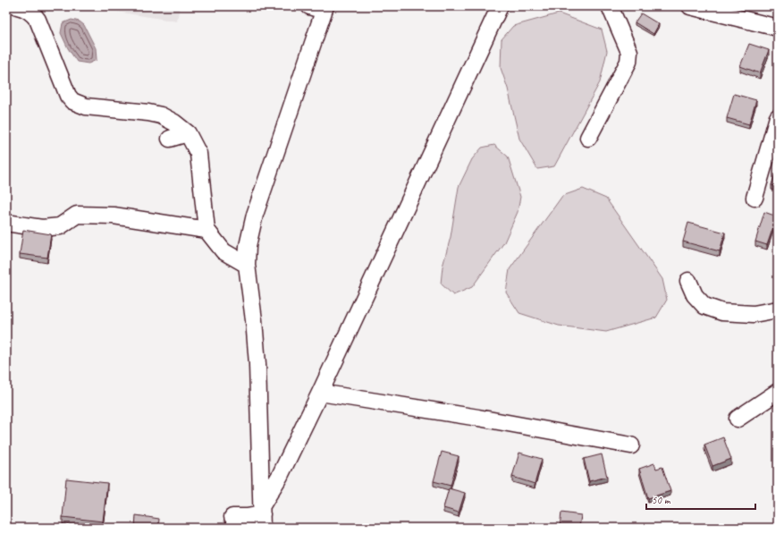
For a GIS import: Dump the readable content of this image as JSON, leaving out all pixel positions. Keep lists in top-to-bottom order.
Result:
{
  "scale_bar": "50 m"
}
